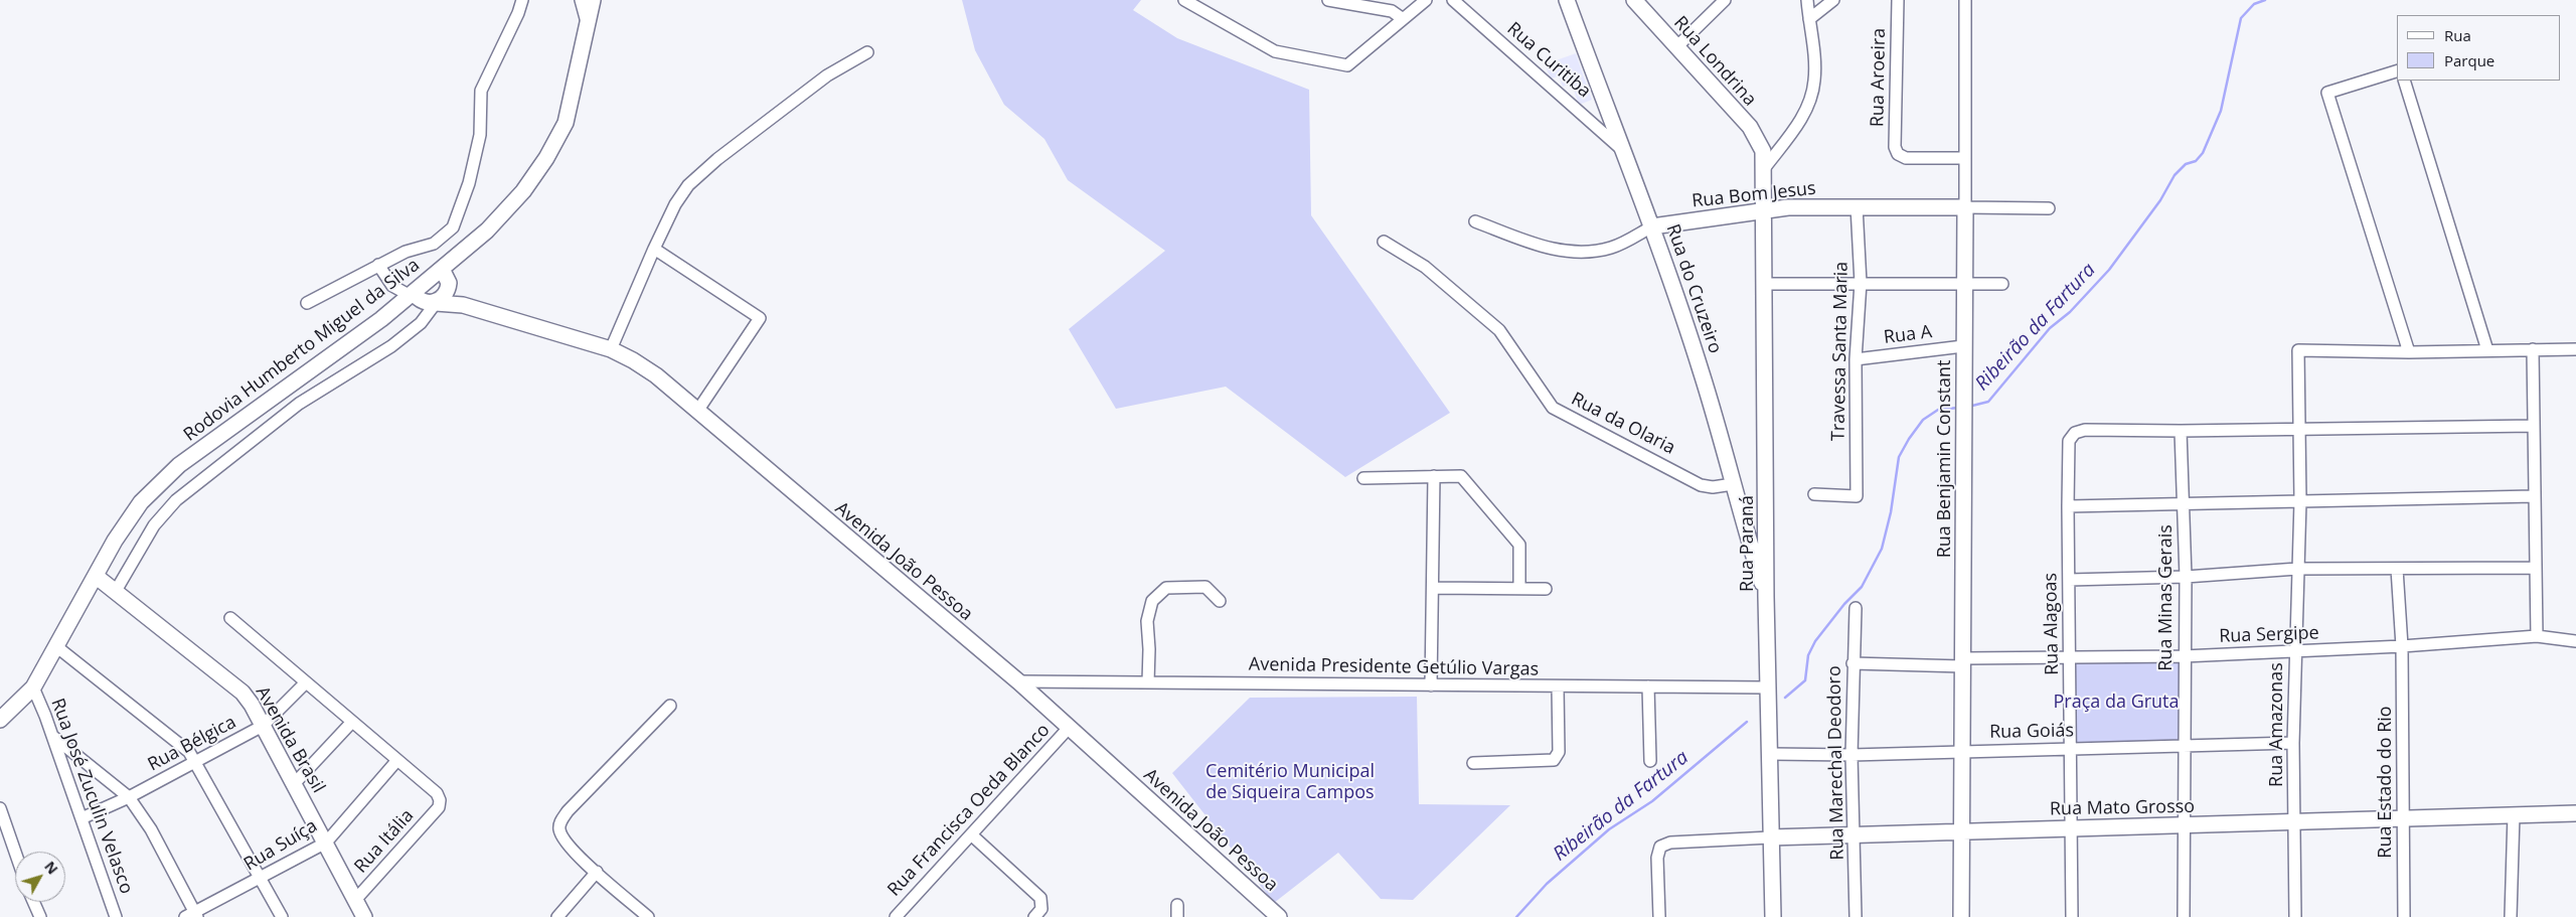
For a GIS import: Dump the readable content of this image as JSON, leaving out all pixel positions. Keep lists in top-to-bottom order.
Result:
{
  "streets": {
    "street": [
      "Rua Curitiba",
      "Rua Londrina",
      "Rua Aroeira",
      "Rua Bom Jesus",
      "Rua do Cruzeiro",
      "Rua A",
      "Rodovia Humberto Miguel da Silva",
      "Travessa Santa Maria",
      "Rua da Olaria",
      "Rua Benjamin Constant",
      "Rua Paraná",
      "Avenida João Pessoa",
      "Rua Minas Gerais",
      "Rua Alagoas",
      "Rua Sergipe",
      "Avenida Presidente Getúlio Vargas",
      "Rua Amazonas",
      "Rua Goiás",
      "Avenida Brasil",
      "Rua Bélgica",
      "Rua Marechal Deodoro",
      "Rua Estado do Rio",
      "Rua José Zuculin Velasco",
      "Rua Mato Grosso",
      "Rua Francisca Oeda Blanco",
      "Rua Itália",
      "Rua Suíça"
    ]
  },
  "crossings": [
    ["Rua Curitiba", "Rua do Cruzeiro"],
    ["Rua Londrina", "Rua Paraná"],
    ["Rua Aroeira", "Rua Benjamin Constant"],
    ["Rua Bom Jesus", "Rua do Cruzeiro"],
    ["Rua Bom Jesus", "Travessa Santa Maria"],
    ["Rua Bom Jesus", "Rua Benjamin Constant"],
    ["Rua Bom Jesus", "Rua Paraná"],
    ["Rua do Cruzeiro", "Rua da Olaria"],
    ["Rua do Cruzeiro", "Rua Paraná"],
    ["Rua A", "Travessa Santa Maria"],
    ["Rua A", "Rua Benjamin Constant"],
    ["Rodovia Humberto Miguel da Silva", "Avenida João Pessoa"],
    ["Rodovia Humberto Miguel da Silva", "Avenida Brasil"],
    ["Rodovia Humberto Miguel da Silva", "Rua José Zuculin Velasco"],
    ["Rua Benjamin Constant", "Rua Sergipe"],
    ["Rua Benjamin Constant", "Rua Goiás"],
    ["Rua Benjamin Constant", "Rua Mato Grosso"],
    ["Rua Paraná", "Avenida Presidente Getúlio Vargas"],
    ["Rua Paraná", "Rua Goiás"],
    ["Rua Paraná", "Rua Mato Grosso"],
    ["Avenida João Pessoa", "Avenida Presidente Getúlio Vargas"],
    ["Avenida João Pessoa", "Rua Francisca Oeda Blanco"],
    ["Rua Minas Gerais", "Rua Alagoas"],
    ["Rua Minas Gerais", "Rua Sergipe"],
    ["Rua Minas Gerais", "Rua Goiás"],
    ["Rua Minas Gerais", "Rua Mato Grosso"],
    ["Rua Alagoas", "Rua Sergipe"],
    ["Rua Alagoas", "Rua Goiás"],
    ["Rua Alagoas", "Rua Mato Grosso"],
    ["Rua Sergipe", "Rua Amazonas"],
    ["Rua Sergipe", "Rua Marechal Deodoro"],
    ["Rua Sergipe", "Rua Estado do Rio"],
    ["Rua Amazonas", "Rua Goiás"],
    ["Rua Amazonas", "Rua Mato Grosso"],
    ["Rua Goiás", "Rua Marechal Deodoro"],
    ["Avenida Brasil", "Rua Bélgica"],
    ["Avenida Brasil", "Rua Itália"],
    ["Avenida Brasil", "Rua Suíça"],
    ["Rua Bélgica", "Rua José Zuculin Velasco"],
    ["Rua Marechal Deodoro", "Rua Mato Grosso"],
    ["Rua Estado do Rio", "Rua Mato Grosso"],
    ["Rua Itália", "Rua Suíça"]
  ],
  "water": ["Ribeirão da Fartura"],
  "parks": ["Praça da Gruta", "Cemitério Municipal de Siqueira Campos"],
  "legend": ["Rua", "Parque"],
  "north": "top right"
}
